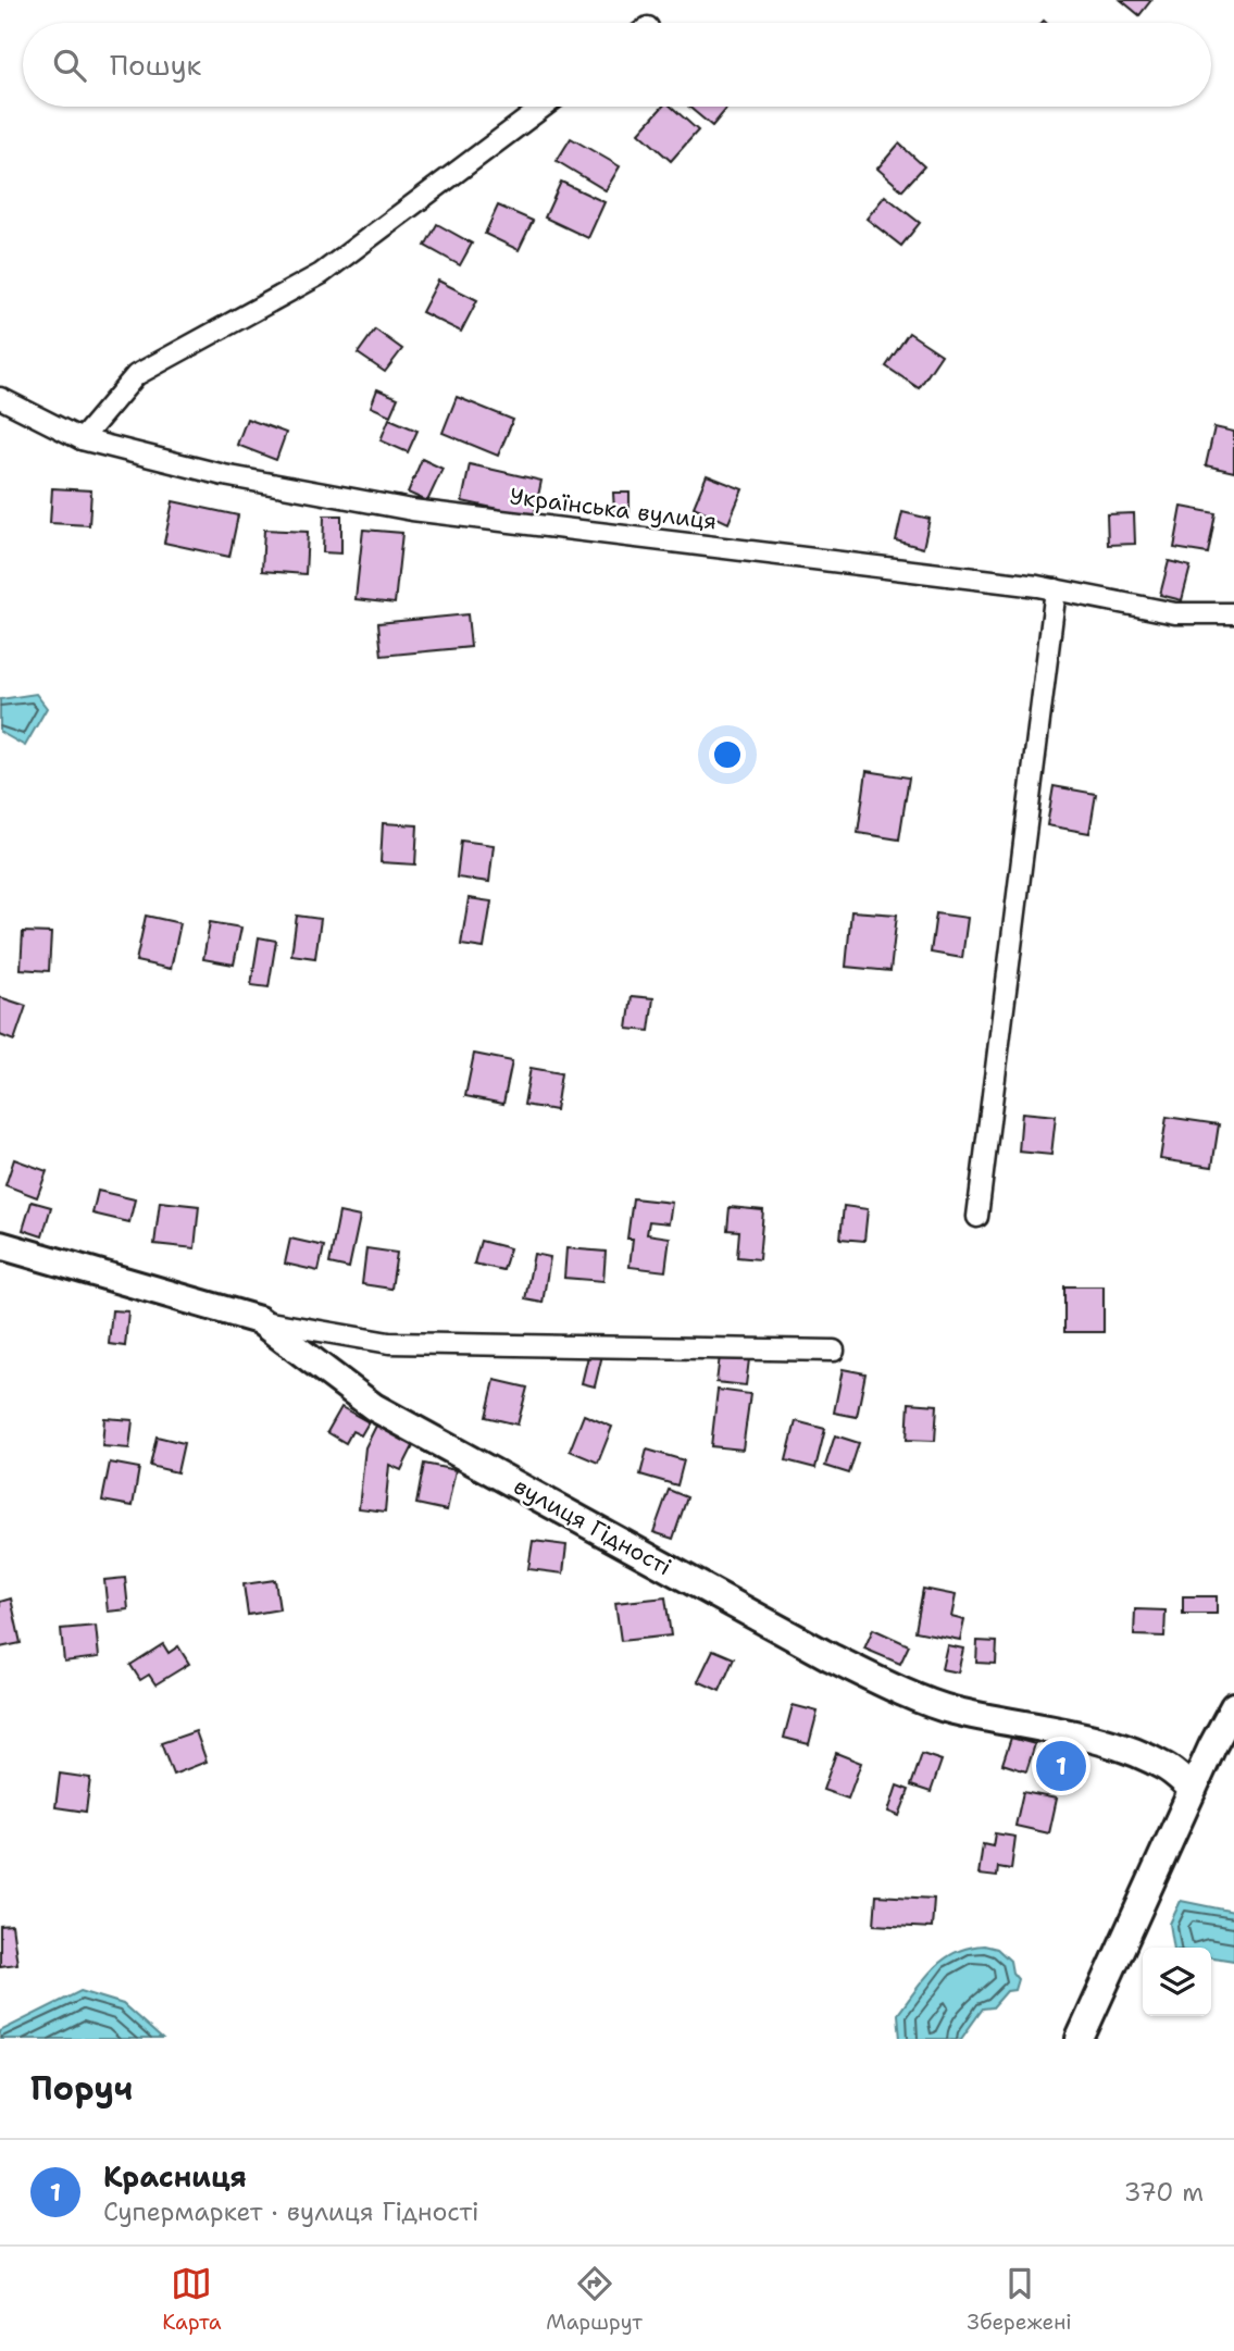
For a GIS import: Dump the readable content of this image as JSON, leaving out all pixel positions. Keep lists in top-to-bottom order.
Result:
{
  "streets": {
    "street": ["Українська вулиця", "вулиця Гідності"]
  },
  "page": {
    "search": "Пошук",
    "pins": "1",
    "heading": "Поруч",
    "list": [
      {
        "mark": "1",
        "name": "Красниця",
        "note": "Супермаркет · вулиця Гідності",
        "value": "370 m"
      }
    ],
    "nav": ["Карта", "Маршрут", "Збережені"]
  }
}
